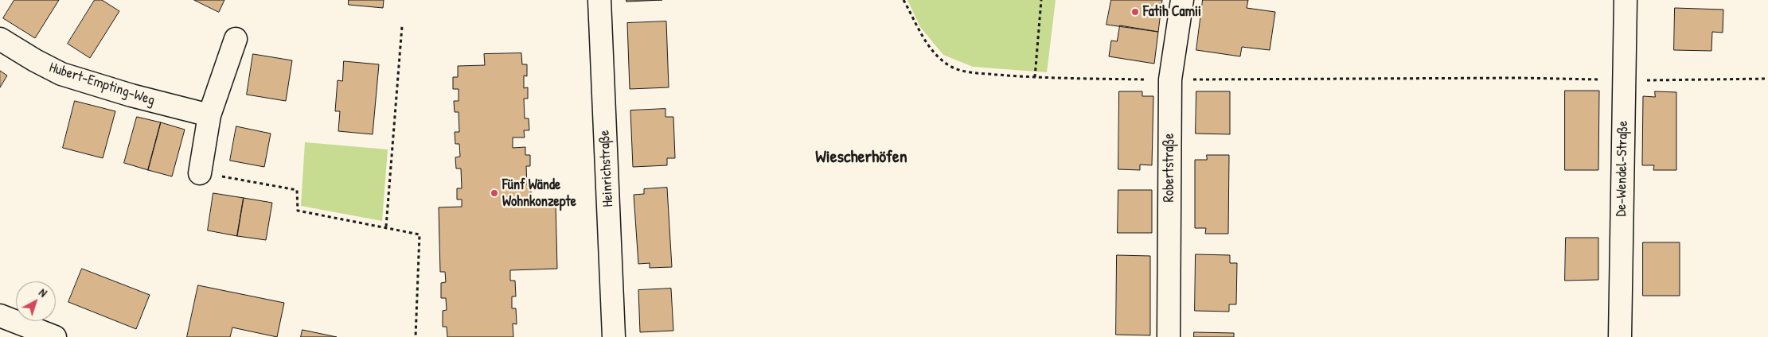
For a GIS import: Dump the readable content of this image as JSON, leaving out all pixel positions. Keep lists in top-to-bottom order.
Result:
{
  "streets": {
    "street": [
      "Hubert-Empting-Weg",
      "Robertstraße",
      "Heinrichstraße",
      "De-Wendel-Straße"
    ]
  },
  "districts": ["Wiescherhöfen"],
  "places": ["Fatih Camii", "Fünf Wände Wohnkonzepte"],
  "north": "top right"
}
